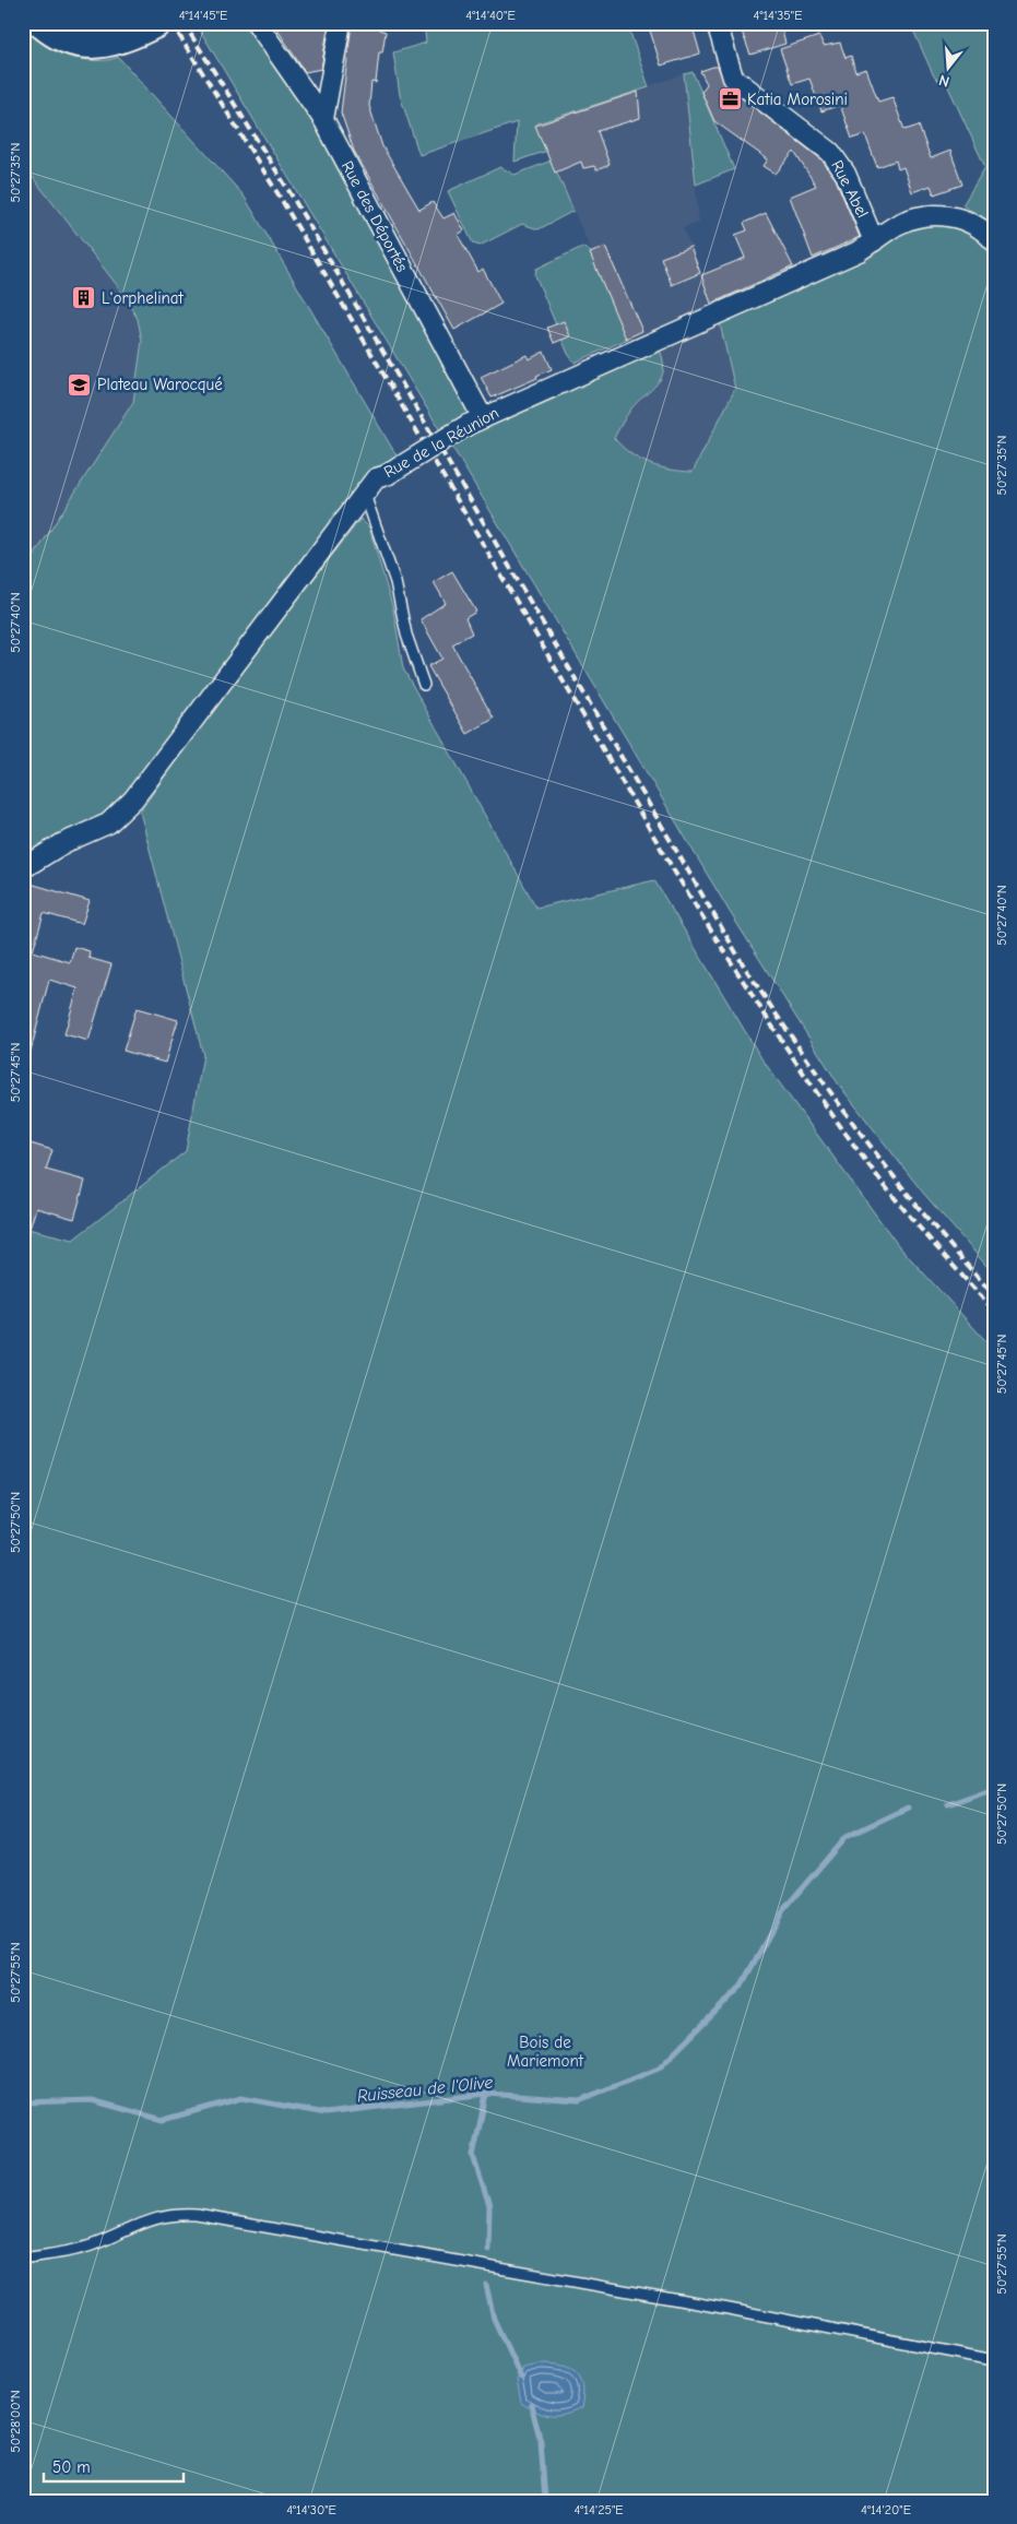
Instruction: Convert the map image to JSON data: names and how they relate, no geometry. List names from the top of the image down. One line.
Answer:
{"streets":{"street":["Rue Abel","Rue des Déportés","Rue de la Réunion"]},"crossings":[["Rue Abel","Rue de la Réunion"],["Rue des Déportés","Rue de la Réunion"]],"water":["Ruisseau de l'Olive"],"parks":["Bois de Mariemont"],"places":{"office":["Katia Morosini"],"building":["L'orphelinat"],"school or university":["Plateau Warocqué"]},"scale_bar":"50 m","north":"bottom","coordinates":["4°14'45\"E","4°14'40\"E","4°14'35\"E","50°27'35\"N","50°27'40\"N","50°27'45\"N","50°27'50\"N","50°27'55\"N","50°28'00\"N","4°14'30\"E","4°14'25\"E","4°14'20\"E"]}
